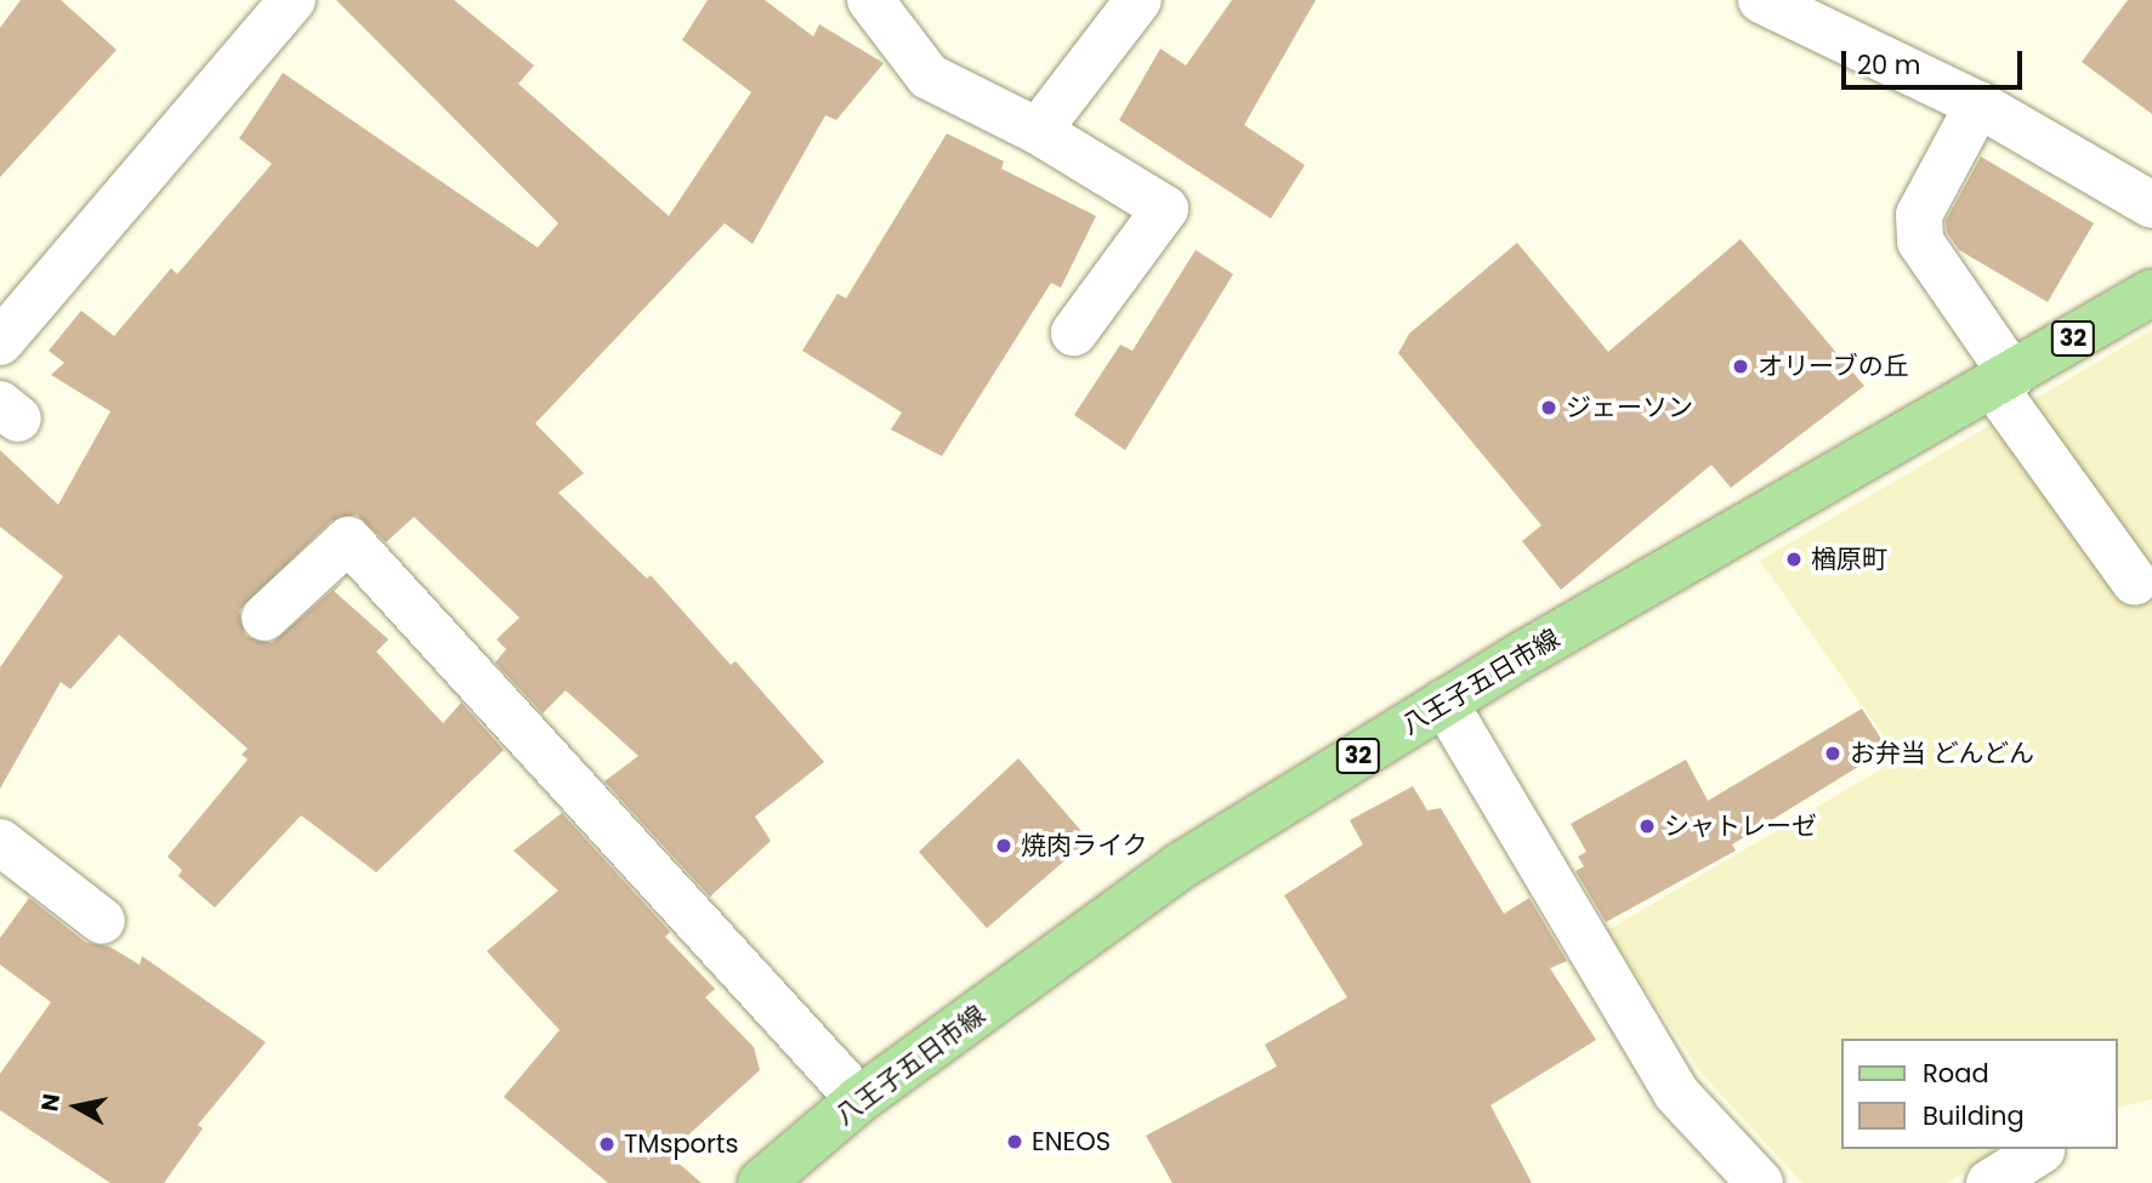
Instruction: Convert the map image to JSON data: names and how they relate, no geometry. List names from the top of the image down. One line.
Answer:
{"streets":{"main road":["32","八王子五日市線"]},"places":["オリーブの丘","ジェーソン","楢原町","お弁当 どんどん","シャトレーゼ","焼肉ライク","ENEOS","TMsports"],"legend":["Road","Building"],"scale_bar":"20 m","north":"left"}
